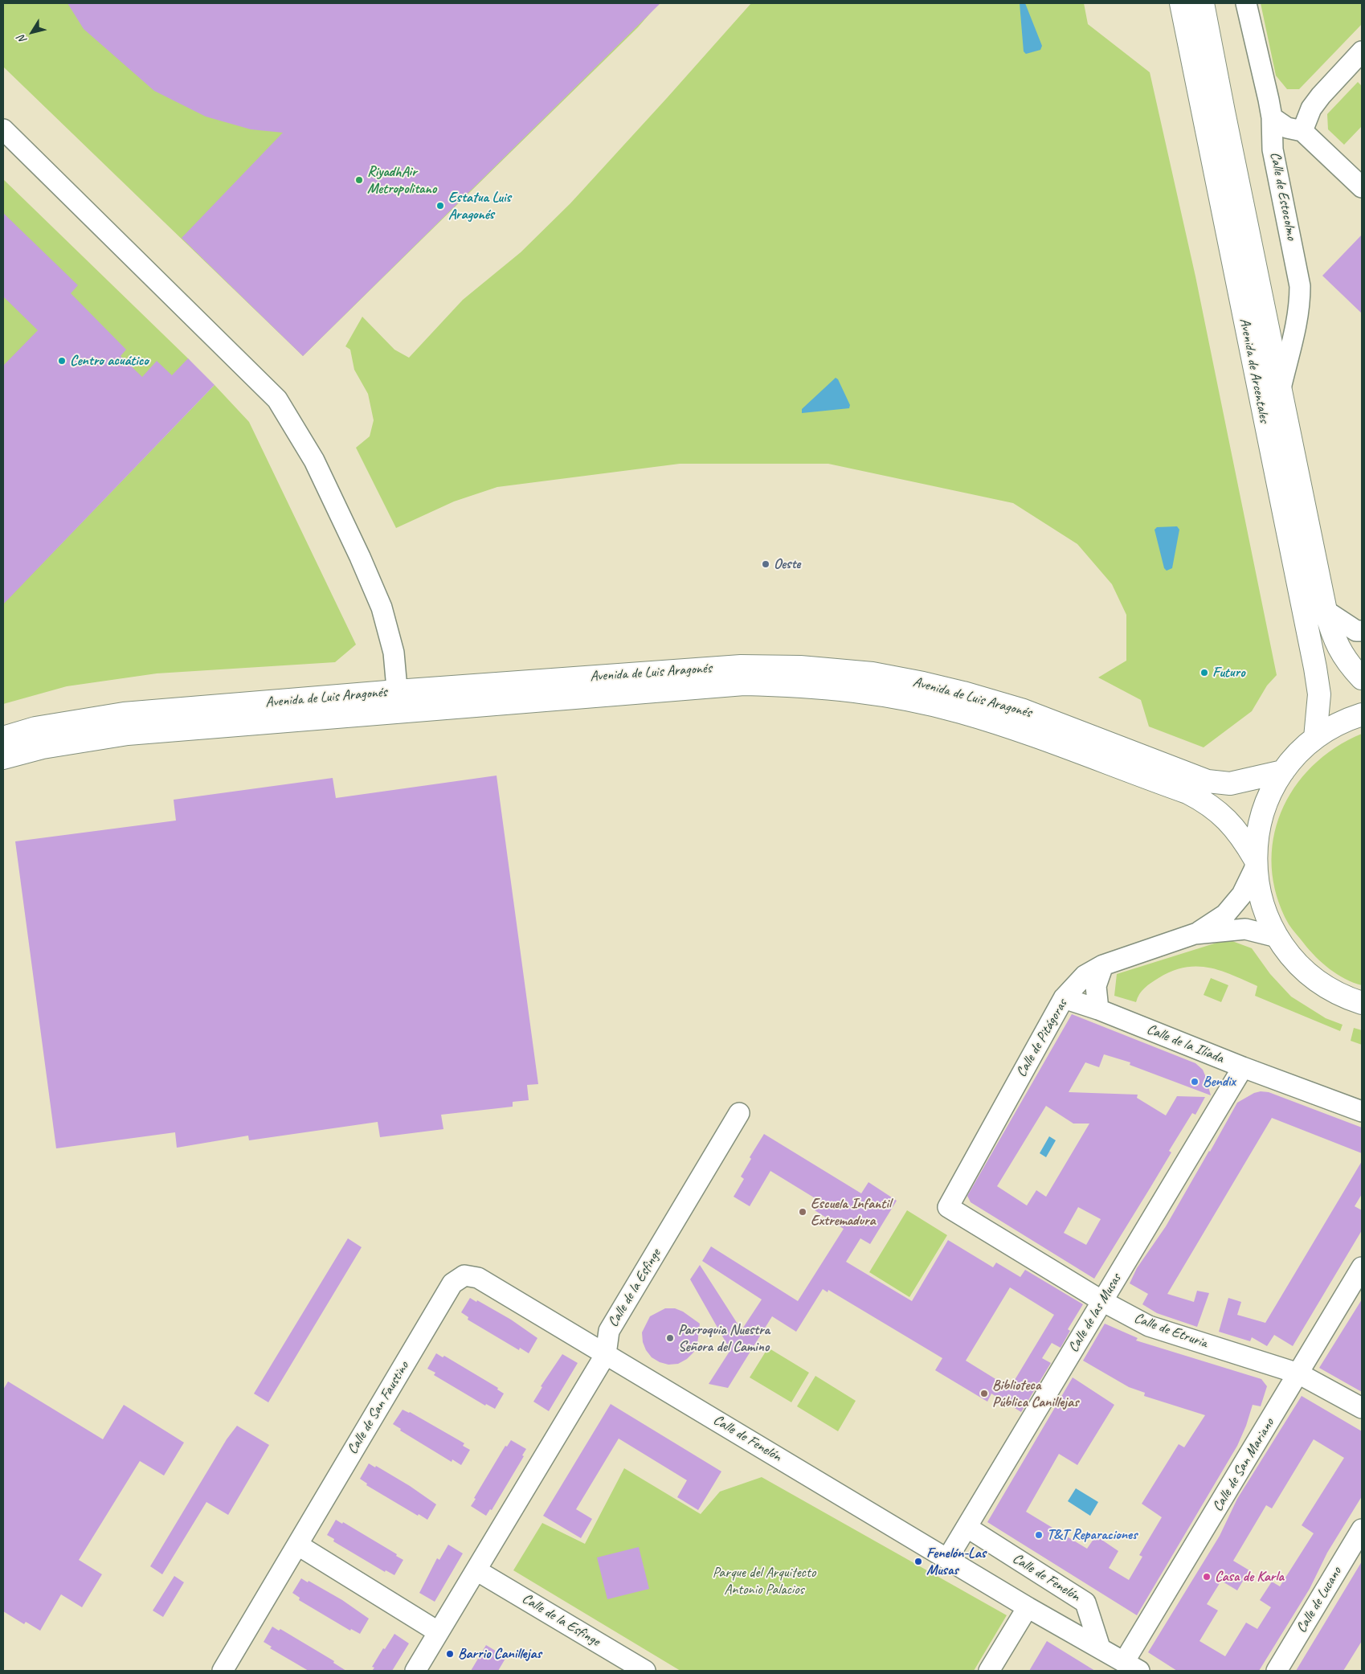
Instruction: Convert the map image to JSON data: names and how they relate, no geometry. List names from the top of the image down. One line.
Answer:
{"streets":{"main road":["Avenida de Arcentales","Avenida de Luis Aragonés"],"street":["Calle de Estocolmo","Calle de Pitágoras","Calle de la Ilíada","Calle de la Esfinge","Calle de las Musas","Calle de Etruria","Calle de San Faustino","Calle de Fenelón","Calle de San Mariano","Calle de Lucano"]},"crossings":[["Calle de Estocolmo","Avenida de Arcentales"],["Avenida de Luis Aragonés","Calle de Pitágoras"],["Calle de Pitágoras","Calle de la Ilíada"],["Calle de Pitágoras","Calle de Etruria"],["Calle de la Ilíada","Calle de las Musas"],["Calle de la Esfinge","Calle de Fenelón"],["Calle de las Musas","Calle de Etruria"],["Calle de las Musas","Calle de Fenelón"],["Calle de Etruria","Calle de San Mariano"],["Calle de San Faustino","Calle de Fenelón"],["Calle de Fenelón","Calle de San Mariano"]],"parks":["Parque del Arquitecto Antonio Palacios"],"places":["RiyadhAir Metropolitano","Estatua Luis Aragonés","Centro acuático","Oeste","Futuro","Bendix","Escuela Infantil Extremadura","Parroquia Nuestra Señora del Camino","Biblioteca Pública Canillejas","T&T Reparaciones","Fenelón-Las Musas","Casa de Karla","Barrio Canillejas"],"north":"bottom left"}
